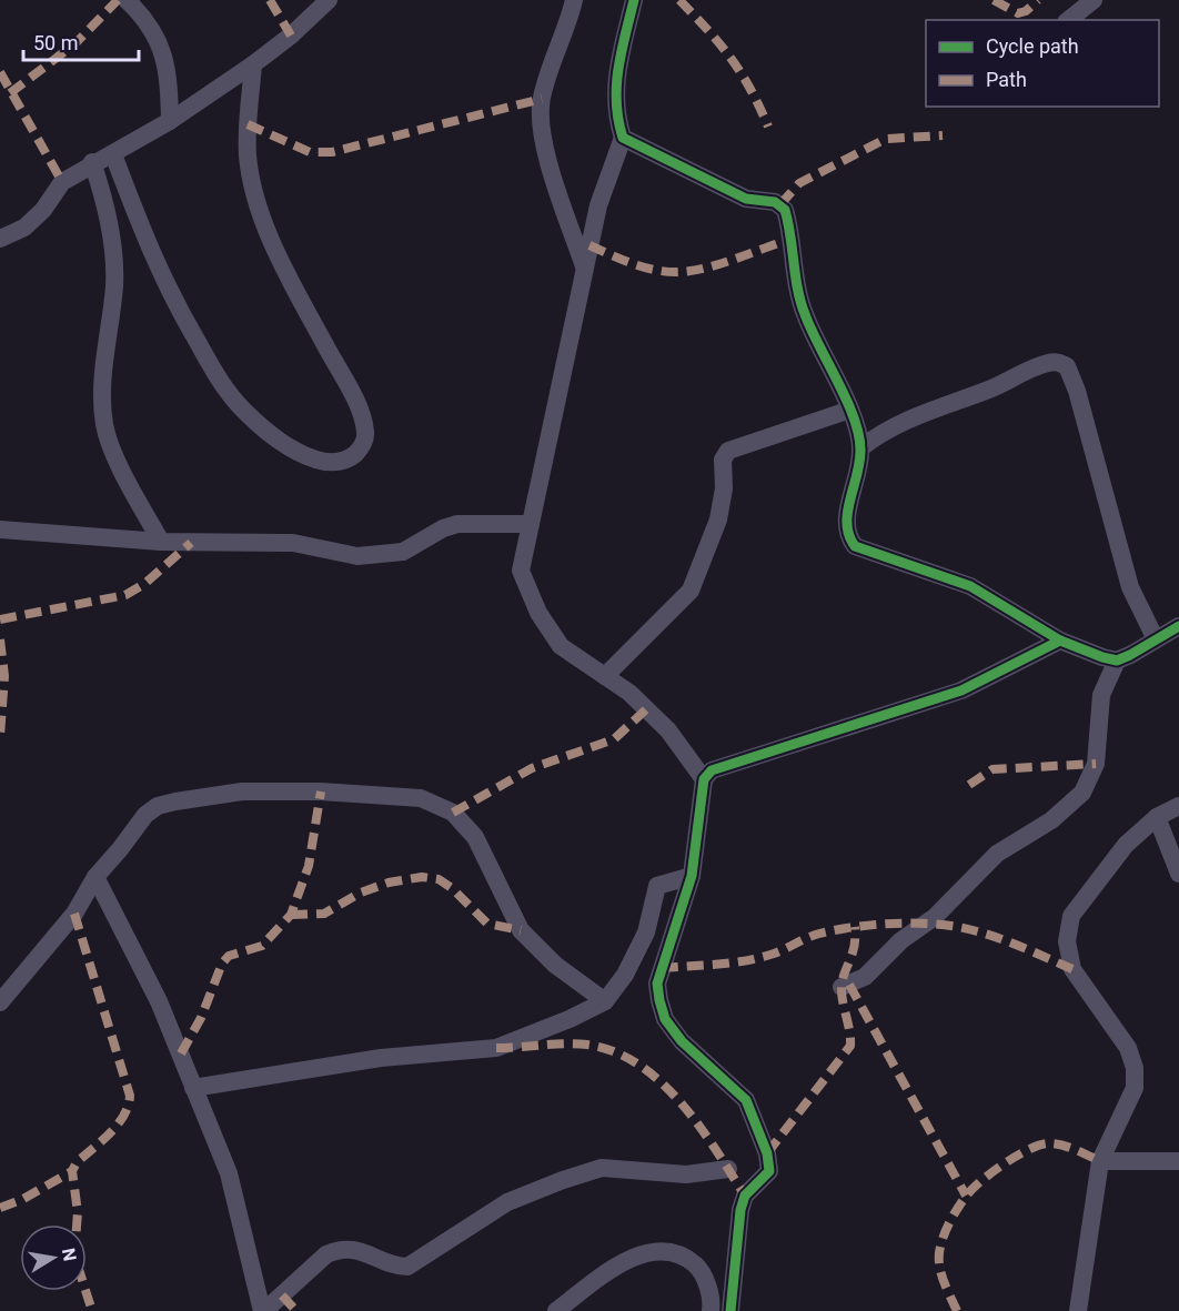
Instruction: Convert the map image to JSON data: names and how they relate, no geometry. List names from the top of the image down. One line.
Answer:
{"legend":["Cycle path","Path"],"scale_bar":"50 m","north":"right"}
